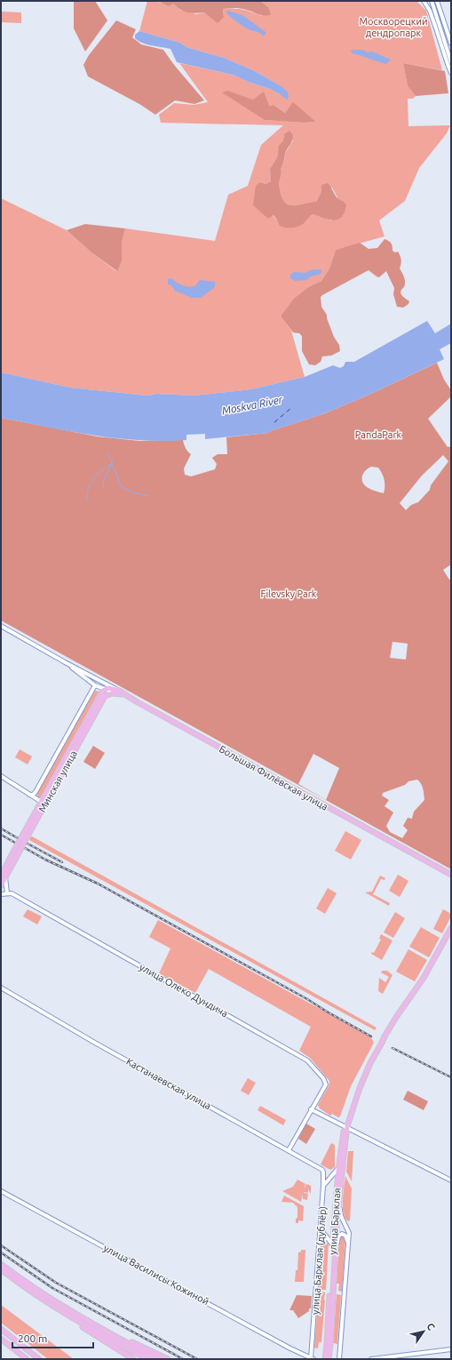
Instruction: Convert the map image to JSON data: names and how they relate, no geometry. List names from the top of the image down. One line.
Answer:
{"streets":{"main road":["Большая Филёвская улица","Минская улица","улица Барклая"],"street":["улица Олеко Дундича","Кастанаевская улица","улица Барклая (дублёр)","улица Василисы Кожиной"]},"crossings":[["Большая Филёвская улица","Минская улица"],["улица Олеко Дундича","Кастанаевская улица"],["Кастанаевская улица","улица Барклая (дублёр)"],["улица Барклая","улица Барклая (дублёр)"],["улица Барклая (дублёр)","улица Василисы Кожиной"]],"water":["Moskva River"],"parks":["Москворецкий дендропарк","PandaPark","Filevsky Park"],"scale_bar":"200 m","north":"top right"}
